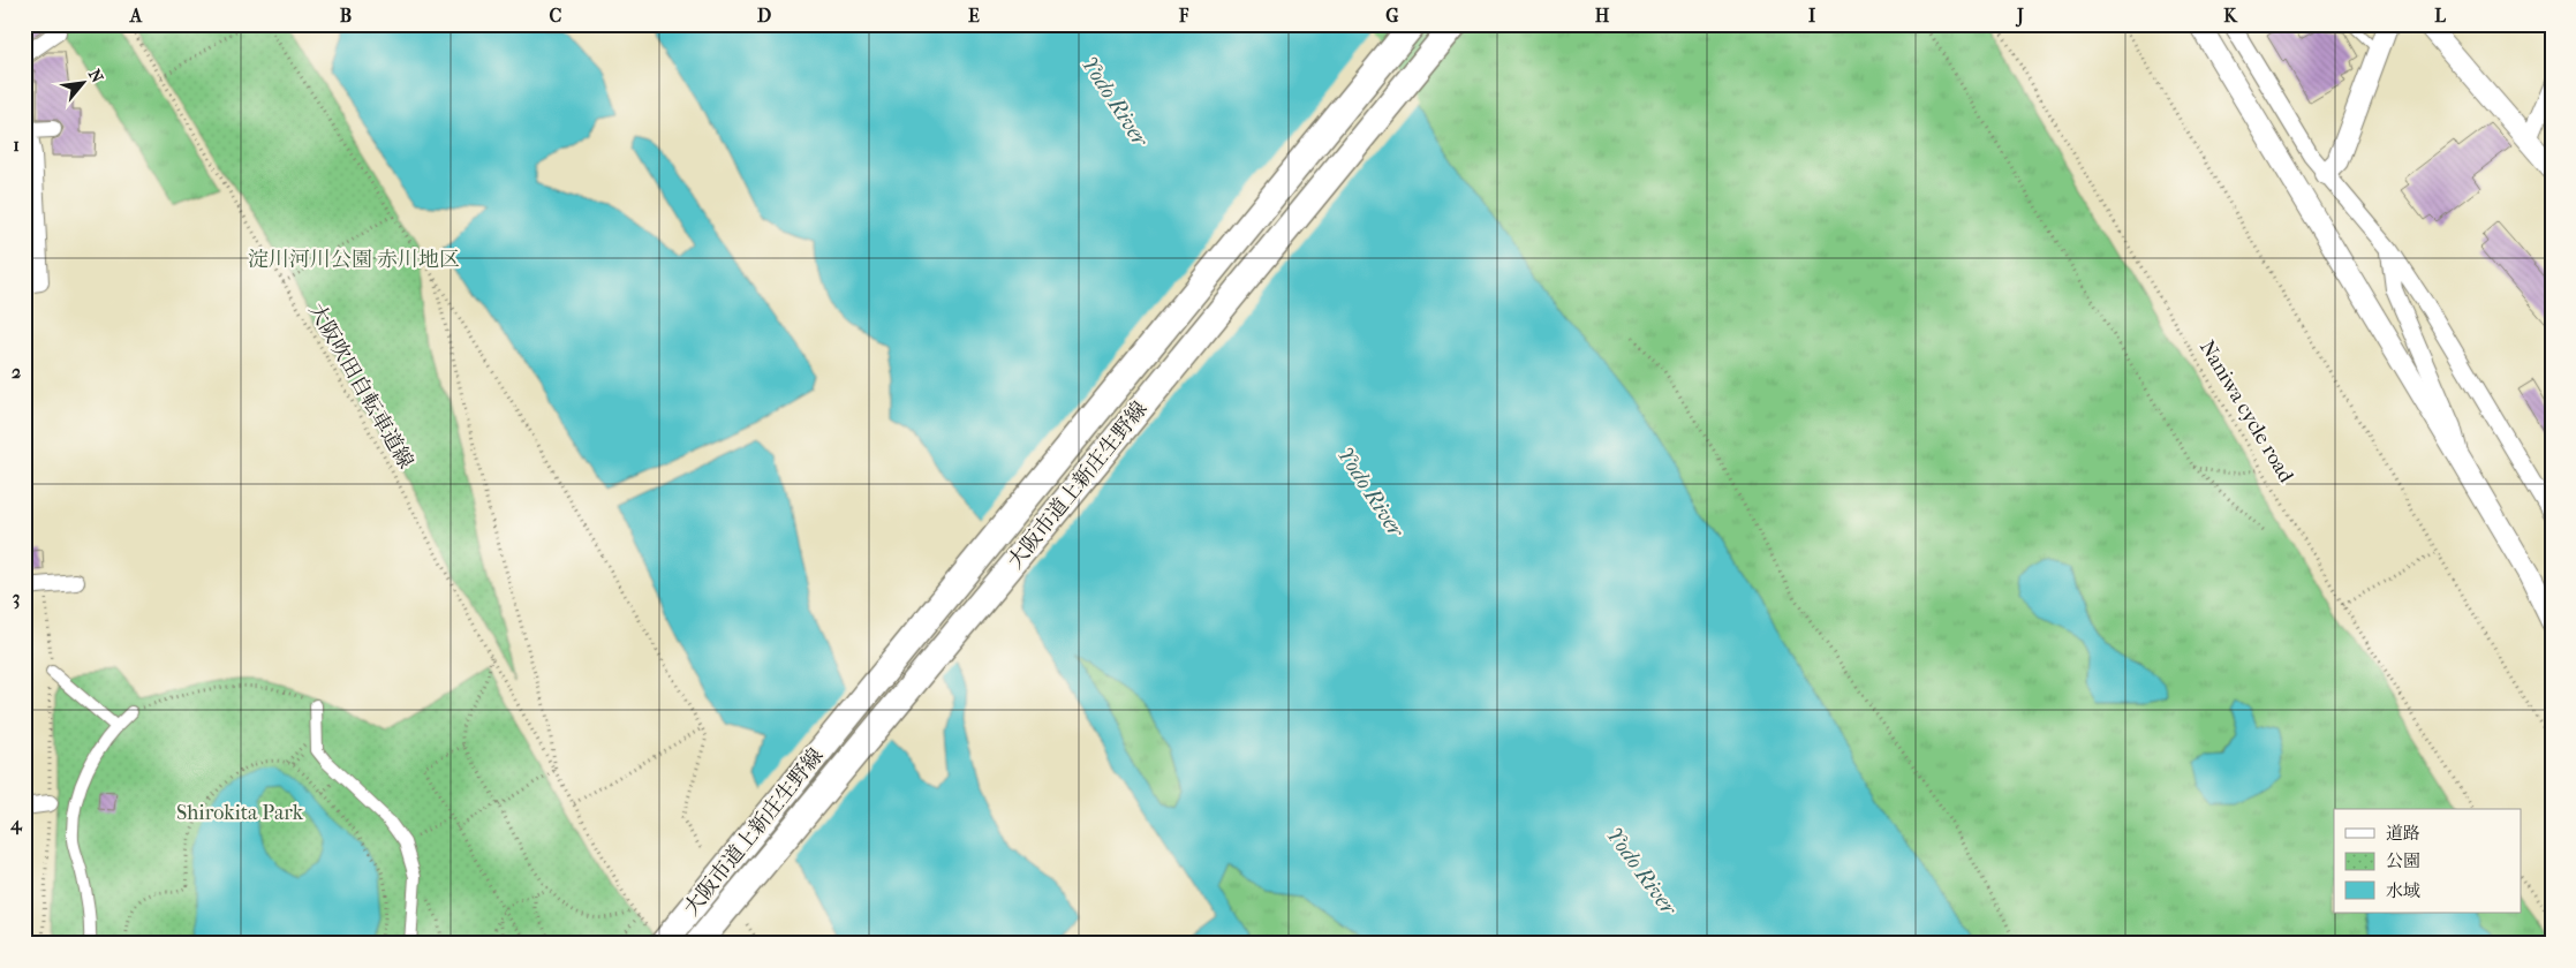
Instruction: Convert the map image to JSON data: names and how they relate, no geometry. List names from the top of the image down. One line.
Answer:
{"streets":{"main road":["大阪市道上新庄生野線"],"path":["大阪吹田自転車道線","Naniwa cycle road"]},"crossings":[["大阪吹田自転車道線","大阪市道上新庄生野線"]],"water":["Yodo River"],"parks":["淀川河川公園 赤川地区","Shirokita Park"],"legend":["道路","公園","水域"],"north":"top right","grid":{"columns":["A","B","C","D","E","F","G","H","I","J","K","L"],"rows":["1","2","3","4"]}}
